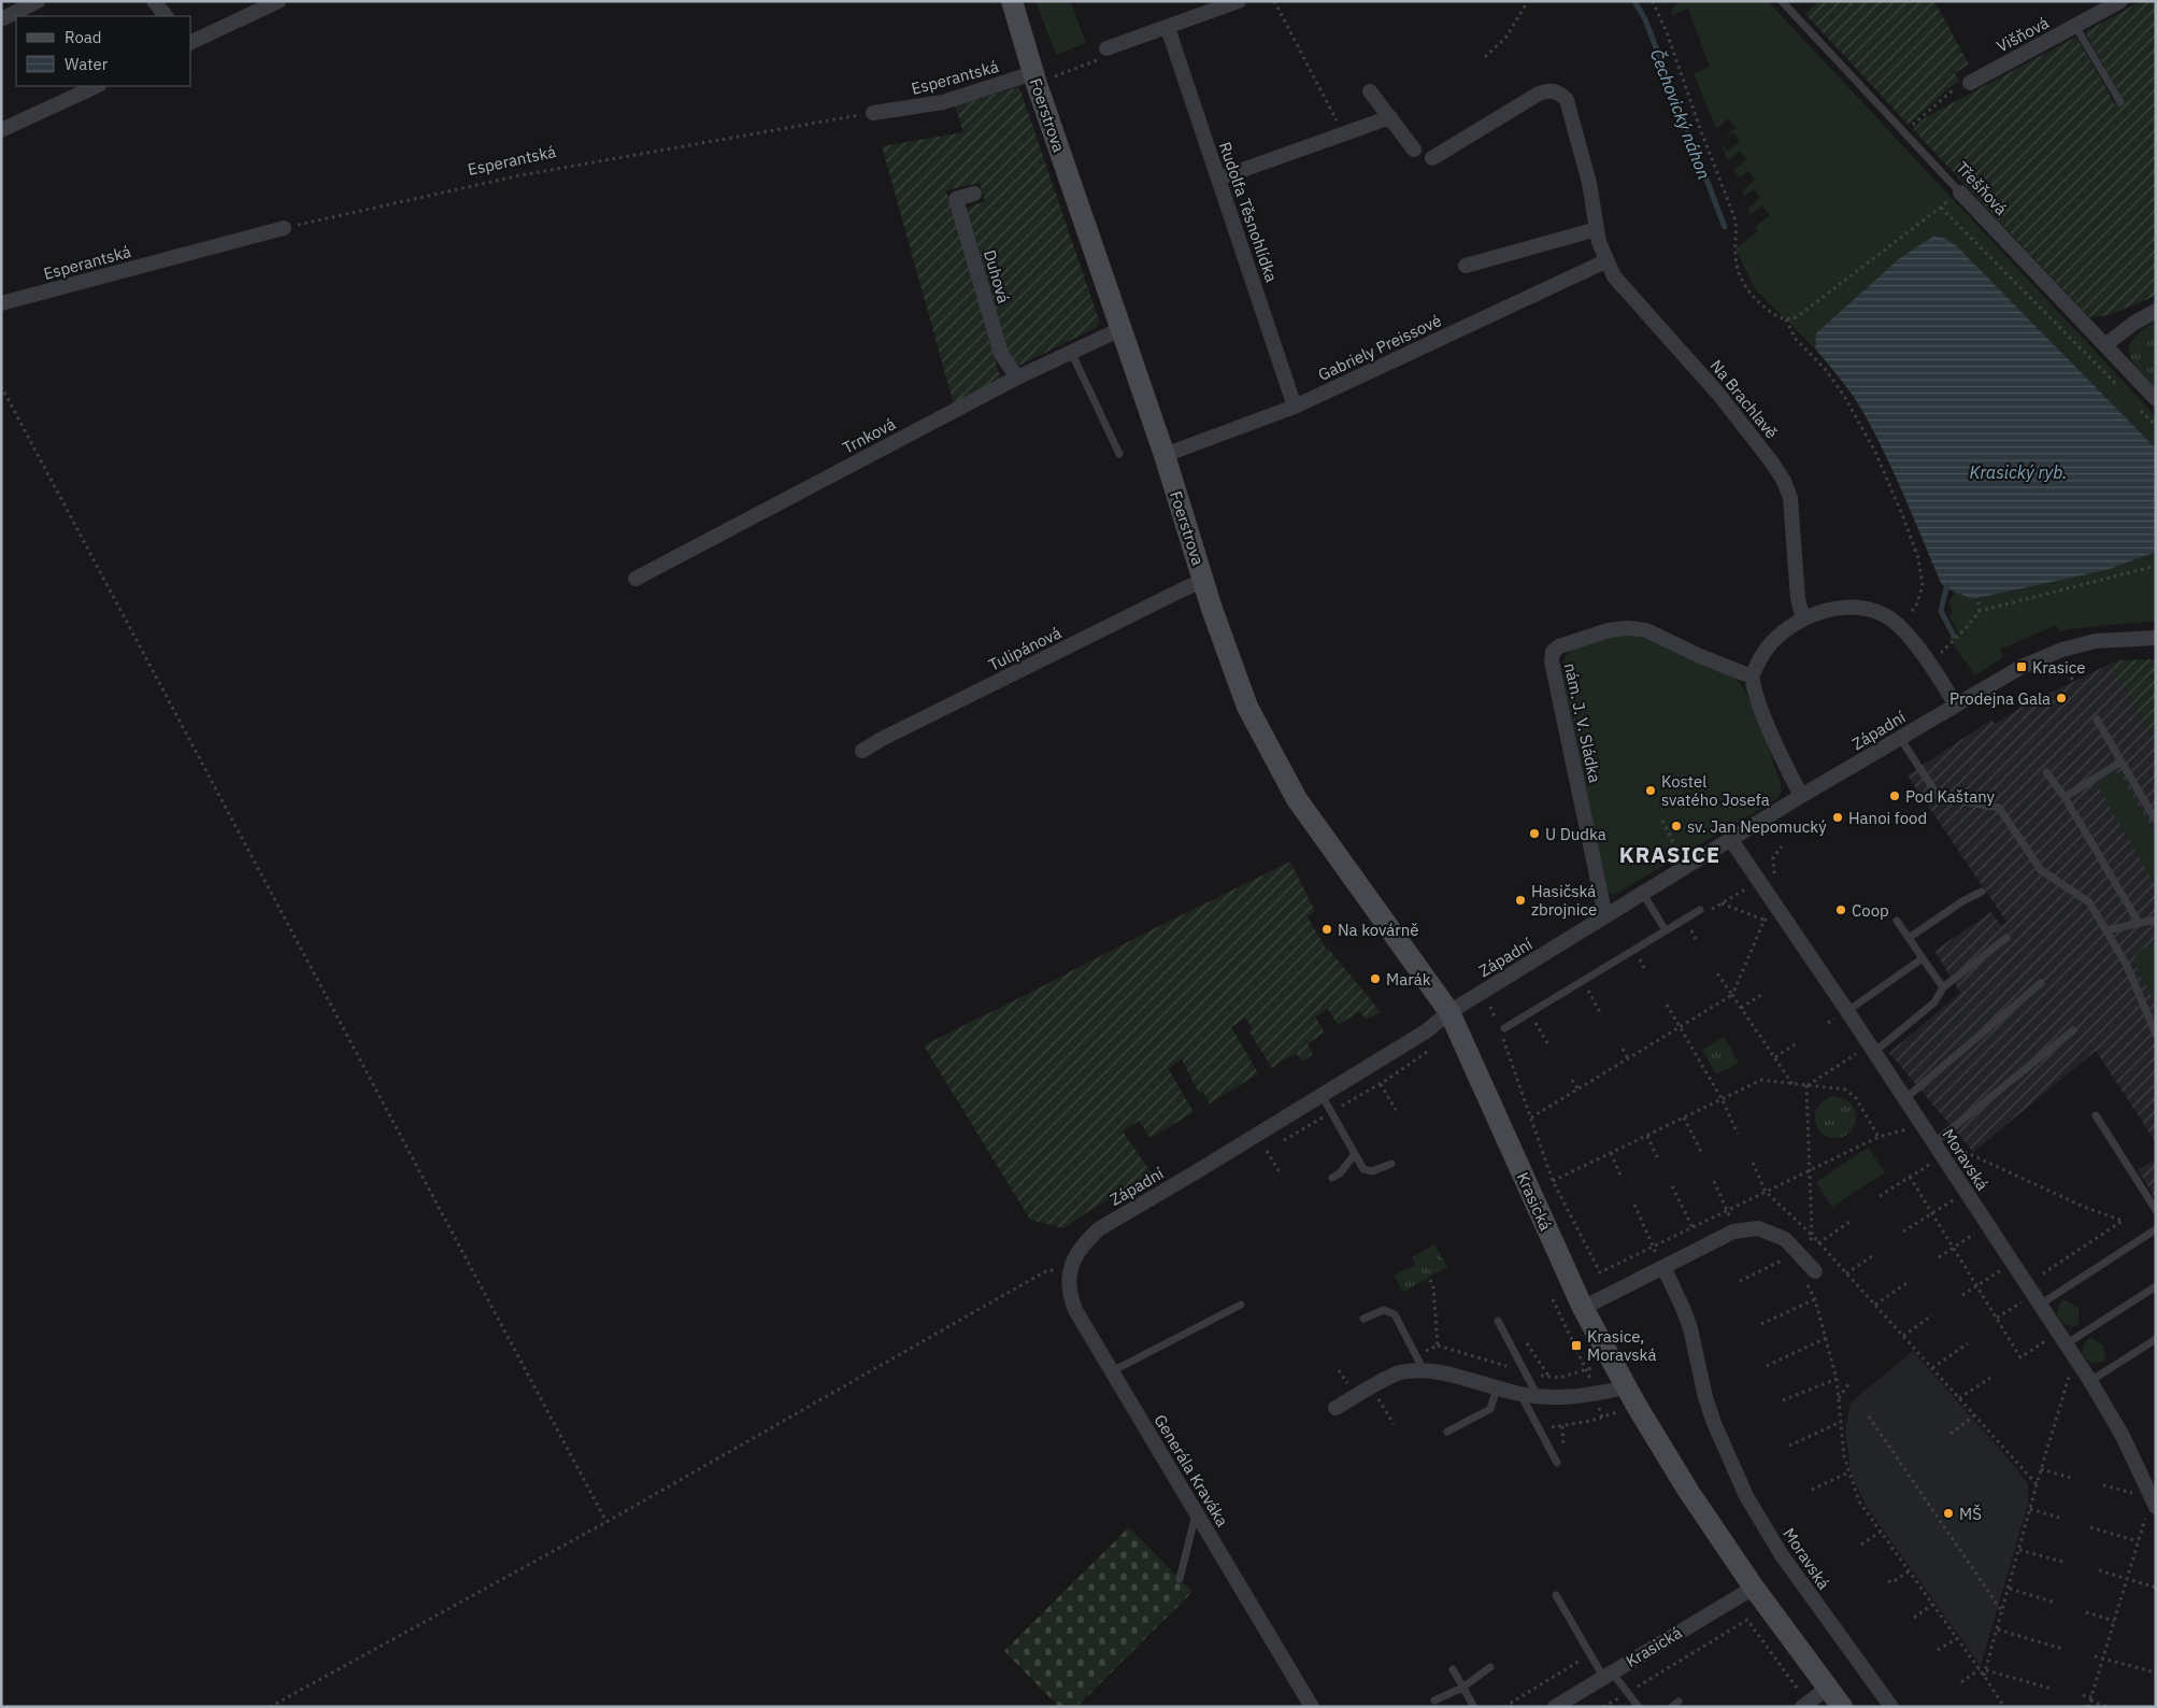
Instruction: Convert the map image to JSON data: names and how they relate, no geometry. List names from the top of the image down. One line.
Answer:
{"streets":{"street":["Višňová","Esperantská","Foerstrova","Třešňová","Rudolfa Těsnohlídka","Duhová","Gabriely Preissové","Na Brachlavě","Trnková","Tulipánová","nám. J. V. Sládka","Západní","Moravská","Krasická","Generála Kraváka"]},"crossings":[["Esperantská","Foerstrova"],["Foerstrova","Gabriely Preissové"],["Foerstrova","Trnková"],["Foerstrova","Tulipánová"],["Foerstrova","Západní"],["Foerstrova","Krasická"],["Rudolfa Těsnohlídka","Gabriely Preissové"],["Duhová","Trnková"],["Gabriely Preissové","Na Brachlavě"],["nám. J. V. Sládka","Západní"],["Západní","Moravská"],["Západní","Krasická"],["Západní","Generála Kraváka"]],"districts":["KRASICE"],"water":["Čechovický náhon","Krasický ryb."],"places":{"transit":["Krasice","Krasice, Moravská"],"other":["Prodejna Gala","Kostel svatého Josefa","Pod Kaštany","Hanoi food","sv. Jan Nepomucký","U Dudka","Hasičská zbrojnice","Coop","Na kovárně","Marák","MŠ"]},"legend":["Road","Water"]}
